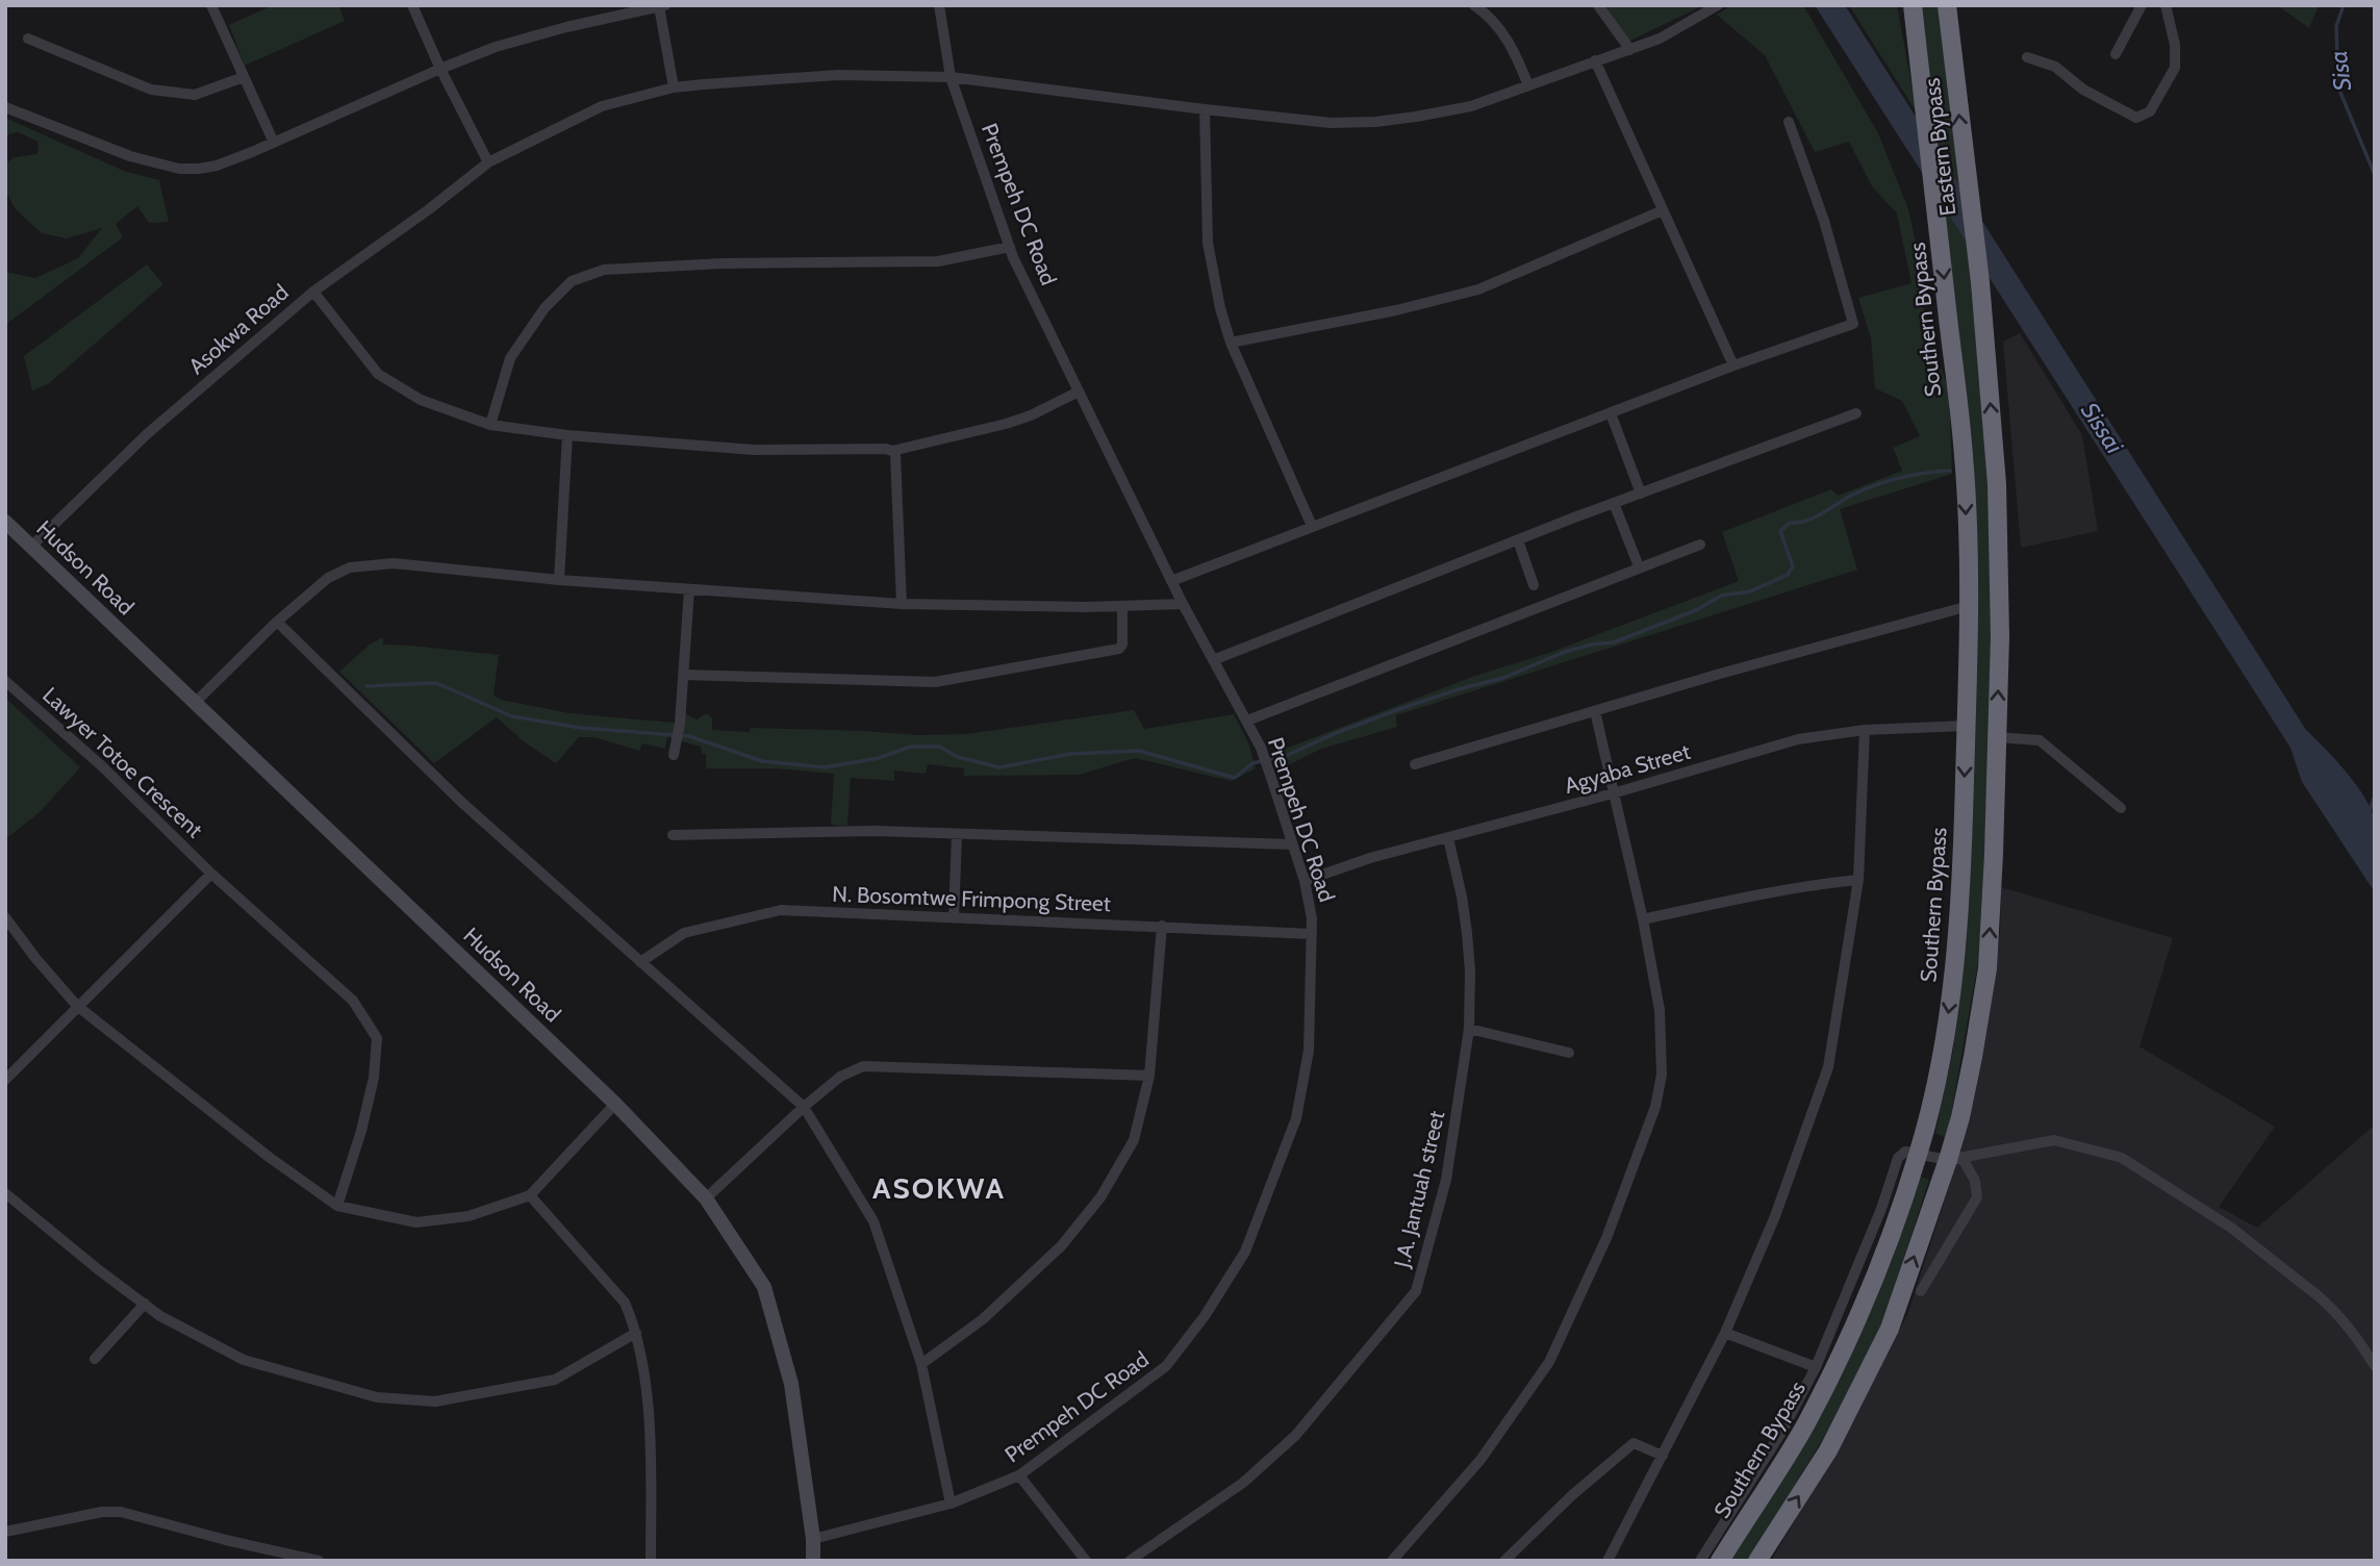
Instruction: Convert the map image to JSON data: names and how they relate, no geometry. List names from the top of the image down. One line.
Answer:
{"streets":{"highway":["Eastern Bypass","Southern Bypass"],"street":["Prempeh DC Road","Asokwa Road","Hudson Road","Lawyer Totoe Crescent","Agyaba Street","N. Bosomtwe Frimpong Street","J.A. Jantuah street"]},"crossings":[["Eastern Bypass","Southern Bypass"],["Prempeh DC Road","Asokwa Road"],["Prempeh DC Road","Hudson Road"],["Prempeh DC Road","Agyaba Street"],["Prempeh DC Road","N. Bosomtwe Frimpong Street"],["Southern Bypass","Agyaba Street"],["Asokwa Road","Hudson Road"],["Agyaba Street","J.A. Jantuah street"]],"one_way":["Eastern Bypass"],"districts":["ASOKWA"],"water":["Sisa","Sissai"]}
